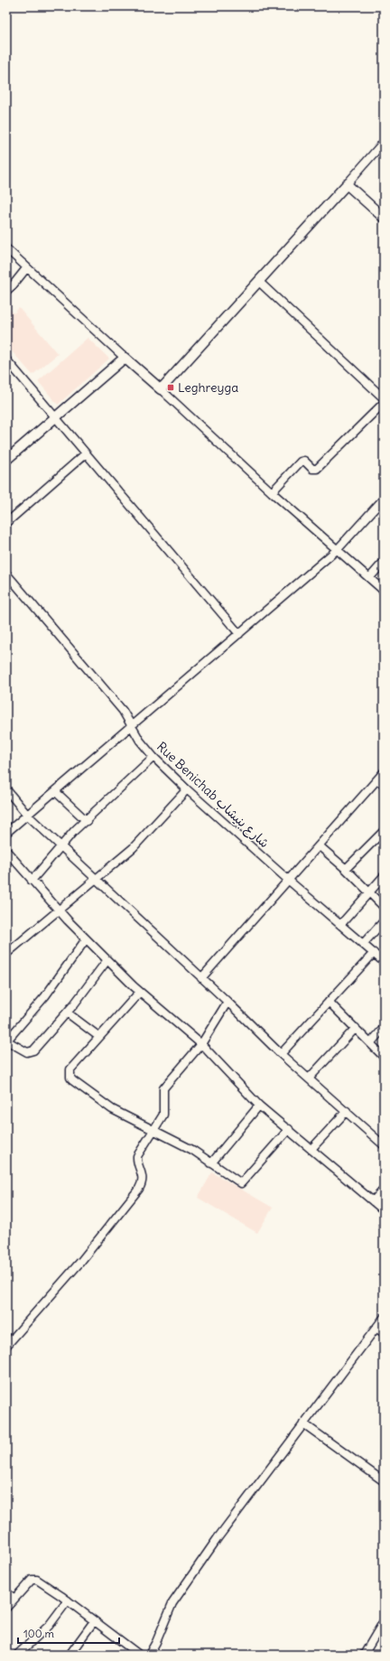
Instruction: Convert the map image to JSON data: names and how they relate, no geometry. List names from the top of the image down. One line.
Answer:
{"streets":{"street":["Rue Benichab شارع بنيشاب"]},"places":{"transit":["Leghreyga"]},"scale_bar":"100 m"}
